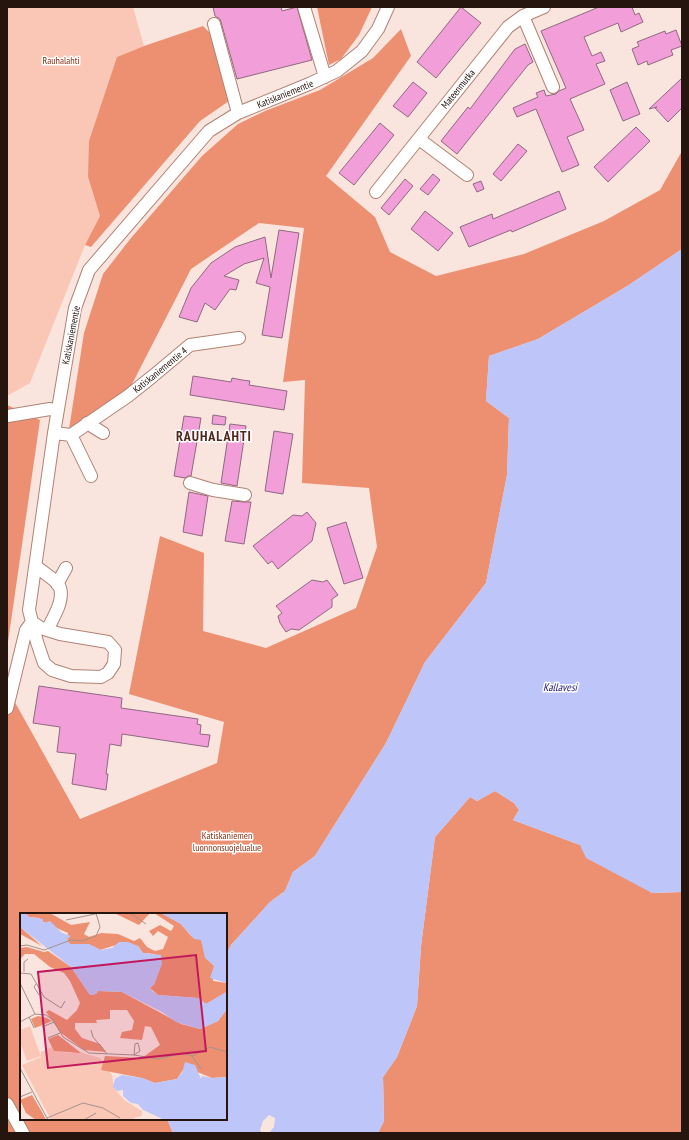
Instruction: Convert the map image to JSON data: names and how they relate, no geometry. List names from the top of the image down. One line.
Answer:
{"streets":{"street":["Mateenmutka","Katiskaniementie","Katiskaniementie 4"]},"districts":["RAUHALAHTI"],"water":["Kallavesi"],"parks":["Rauhalahti","Katiskaniemen luonnonsuojelualue"]}
